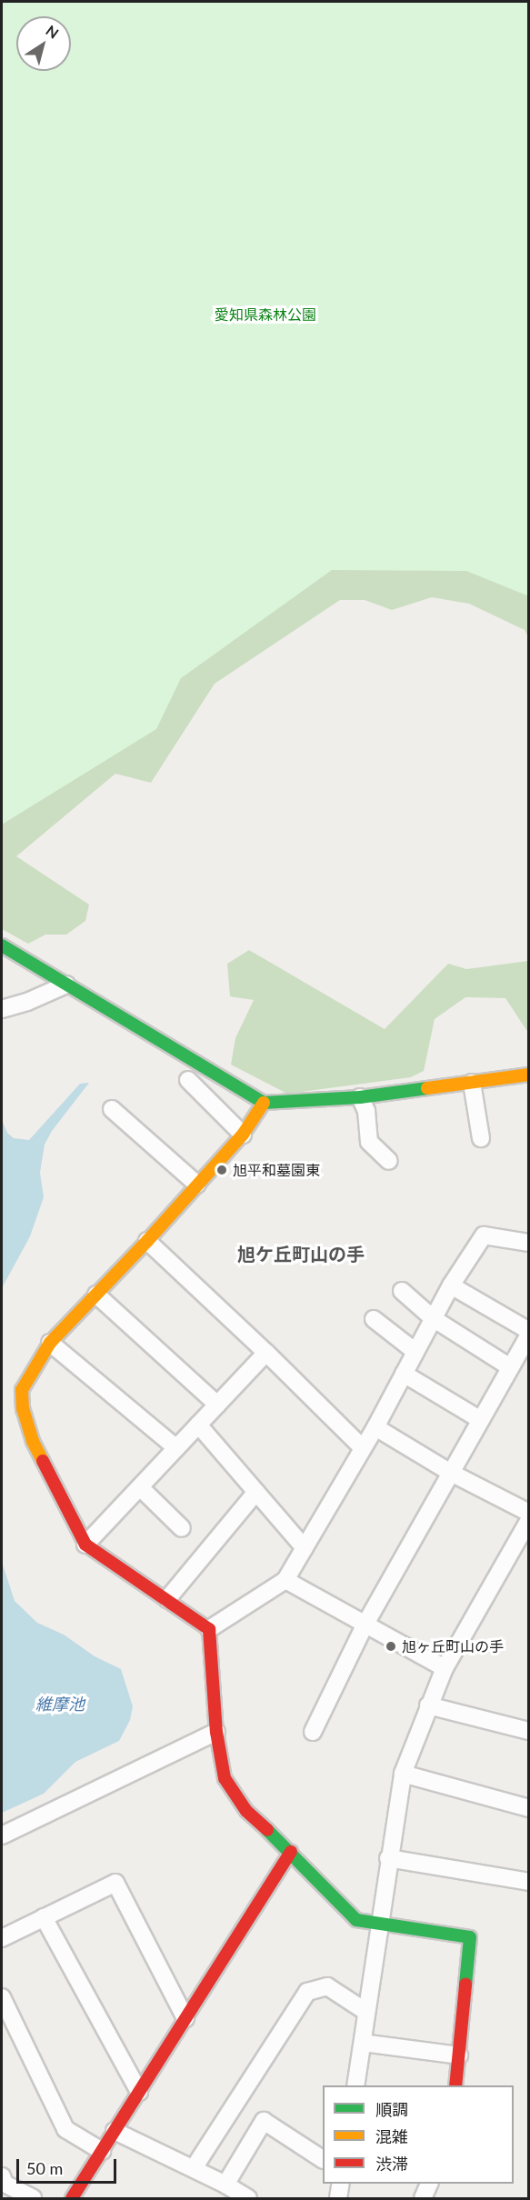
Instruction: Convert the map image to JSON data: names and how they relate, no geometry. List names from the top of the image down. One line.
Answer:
{"districts":["旭ケ丘町山の手"],"water":["維摩池"],"parks":["愛知県森林公園"],"places":["旭平和墓園東","旭ヶ丘町山の手"],"legend":["順調","混雑","渋滞"],"scale_bar":"50 m","north":"top right"}
